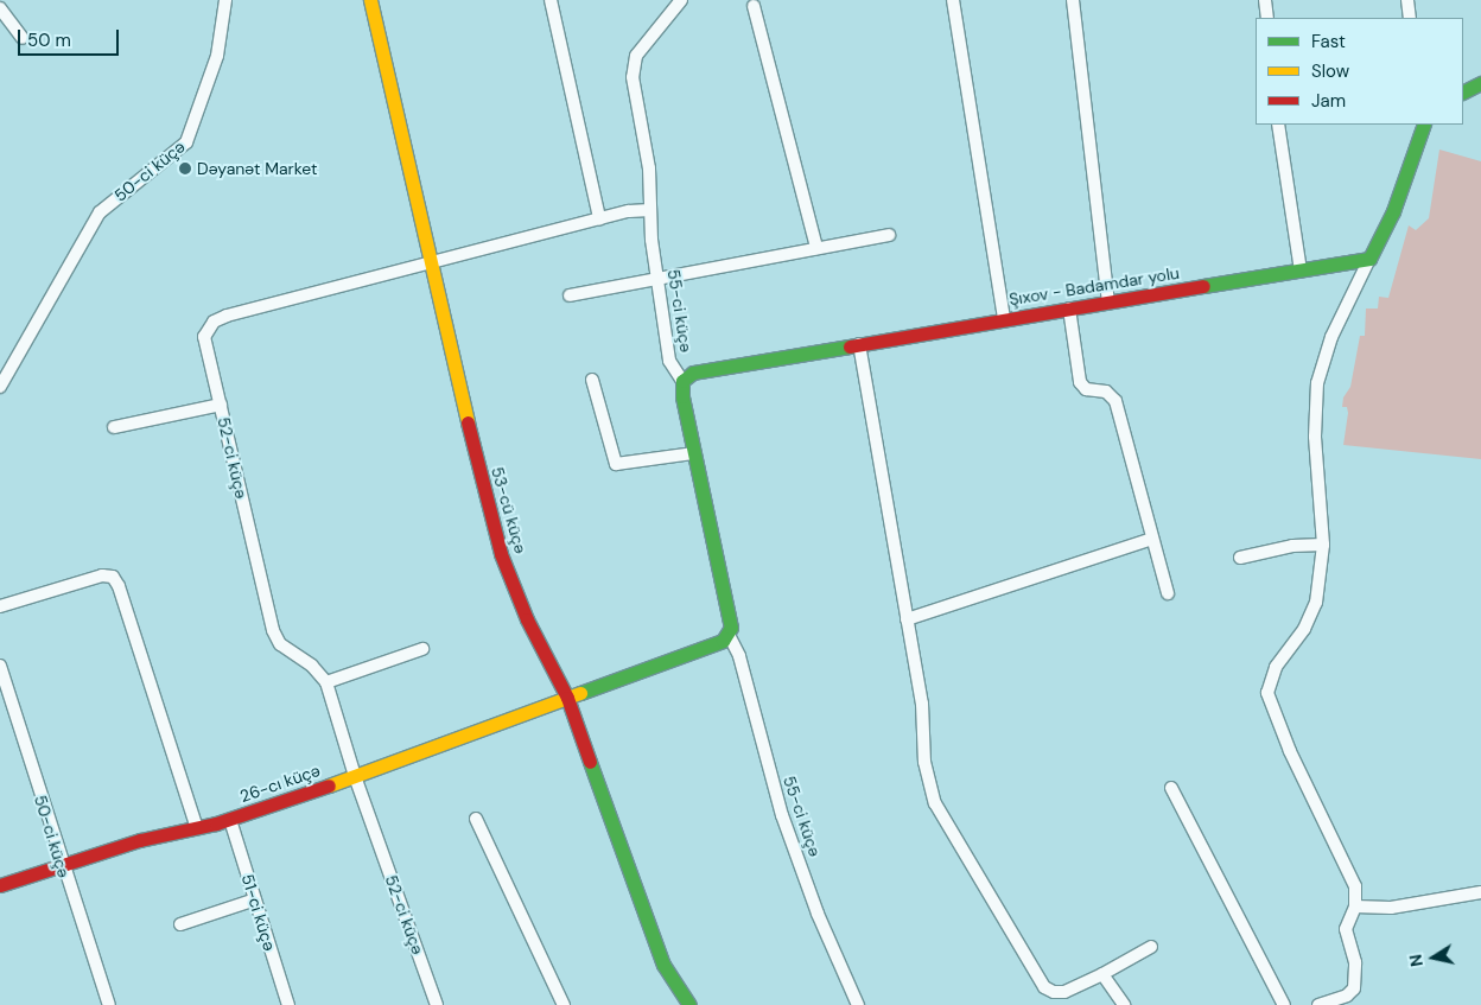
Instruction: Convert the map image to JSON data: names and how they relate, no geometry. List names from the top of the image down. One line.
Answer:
{"streets":{"street":["50-ci küçə","Şıxov - Badamdar yolu","55-ci küçə","52-ci küçə","53-cü küçə","26-cı küçə","51-ci küçə"]},"crossings":[["50-ci küçə","26-cı küçə"],["Şıxov - Badamdar yolu","55-ci küçə"],["55-ci küçə","52-ci küçə"],["52-ci küçə","53-cü küçə"],["52-ci küçə","26-cı küçə"],["53-cü küçə","26-cı küçə"],["26-cı küçə","51-ci küçə"]],"places":["Dəyanət Market"],"legend":["Fast","Slow","Jam"],"scale_bar":"50 m","north":"left"}
